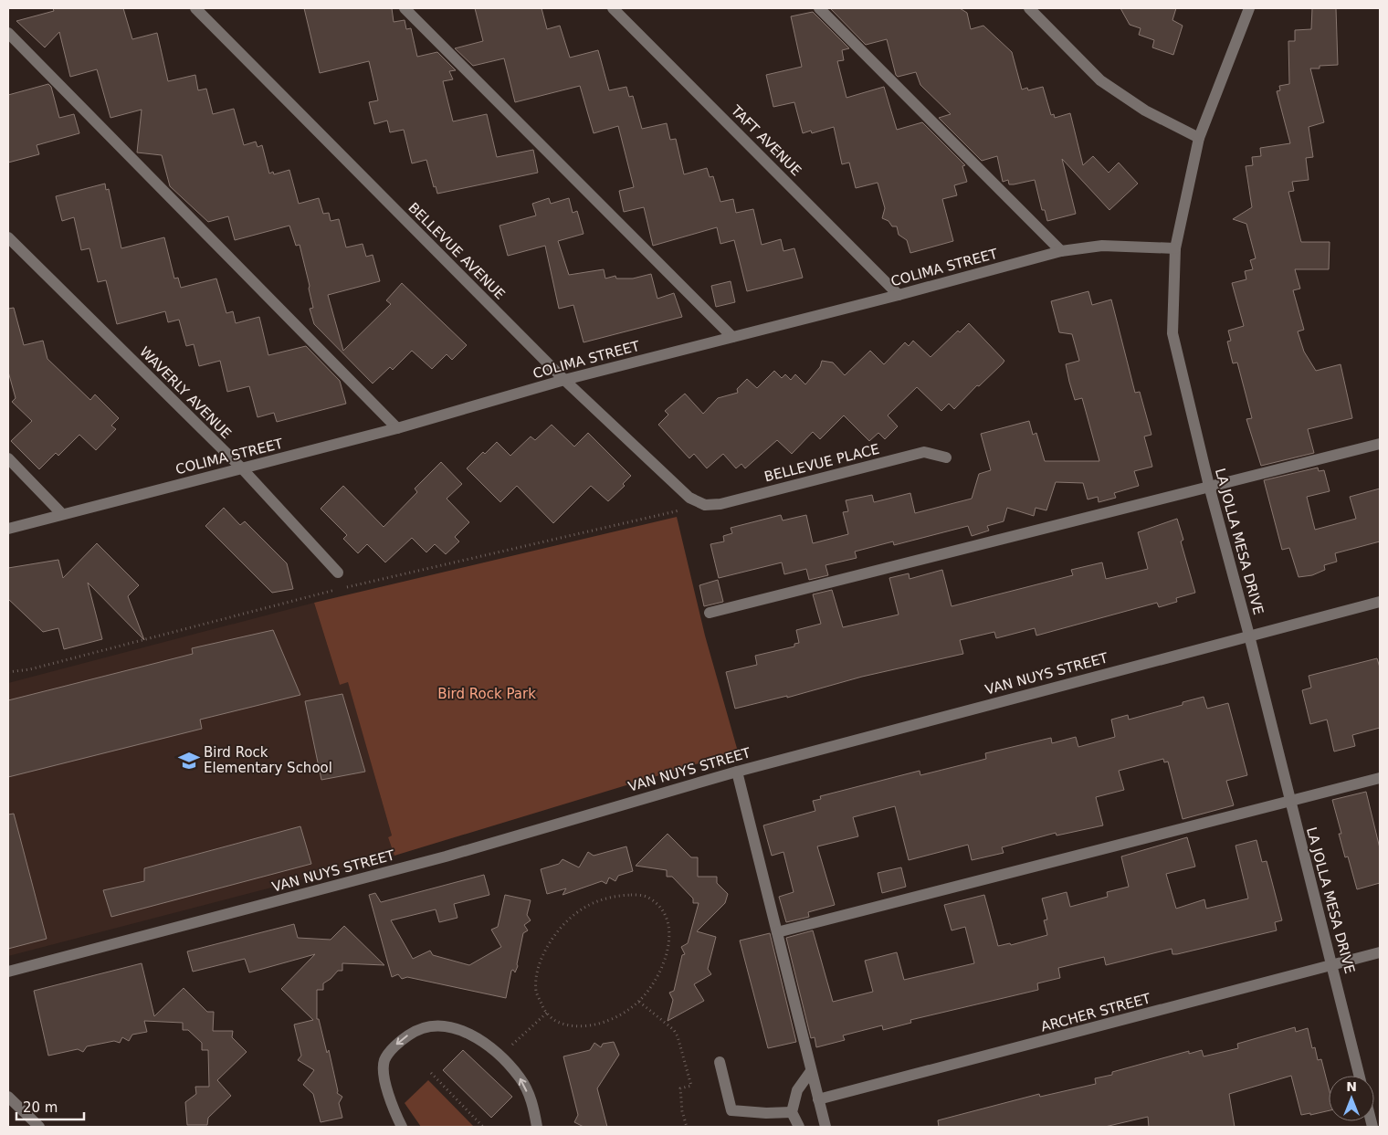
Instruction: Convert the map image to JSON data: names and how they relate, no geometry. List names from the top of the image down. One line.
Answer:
{"streets":{"street":["TAFT AVENUE","BELLEVUE AVENUE","COLIMA STREET","WAVERLY AVENUE","BELLEVUE PLACE","LA JOLLA MESA DRIVE","VAN NUYS STREET","ARCHER STREET"]},"crossings":[["TAFT AVENUE","COLIMA STREET"],["BELLEVUE AVENUE","COLIMA STREET"],["BELLEVUE AVENUE","BELLEVUE PLACE"],["COLIMA STREET","WAVERLY AVENUE"],["COLIMA STREET","LA JOLLA MESA DRIVE"],["LA JOLLA MESA DRIVE","VAN NUYS STREET"],["LA JOLLA MESA DRIVE","ARCHER STREET"]],"parks":["Bird Rock Park"],"places":{"school or university":["Bird Rock Elementary School"]},"scale_bar":"20 m","north":"top"}
